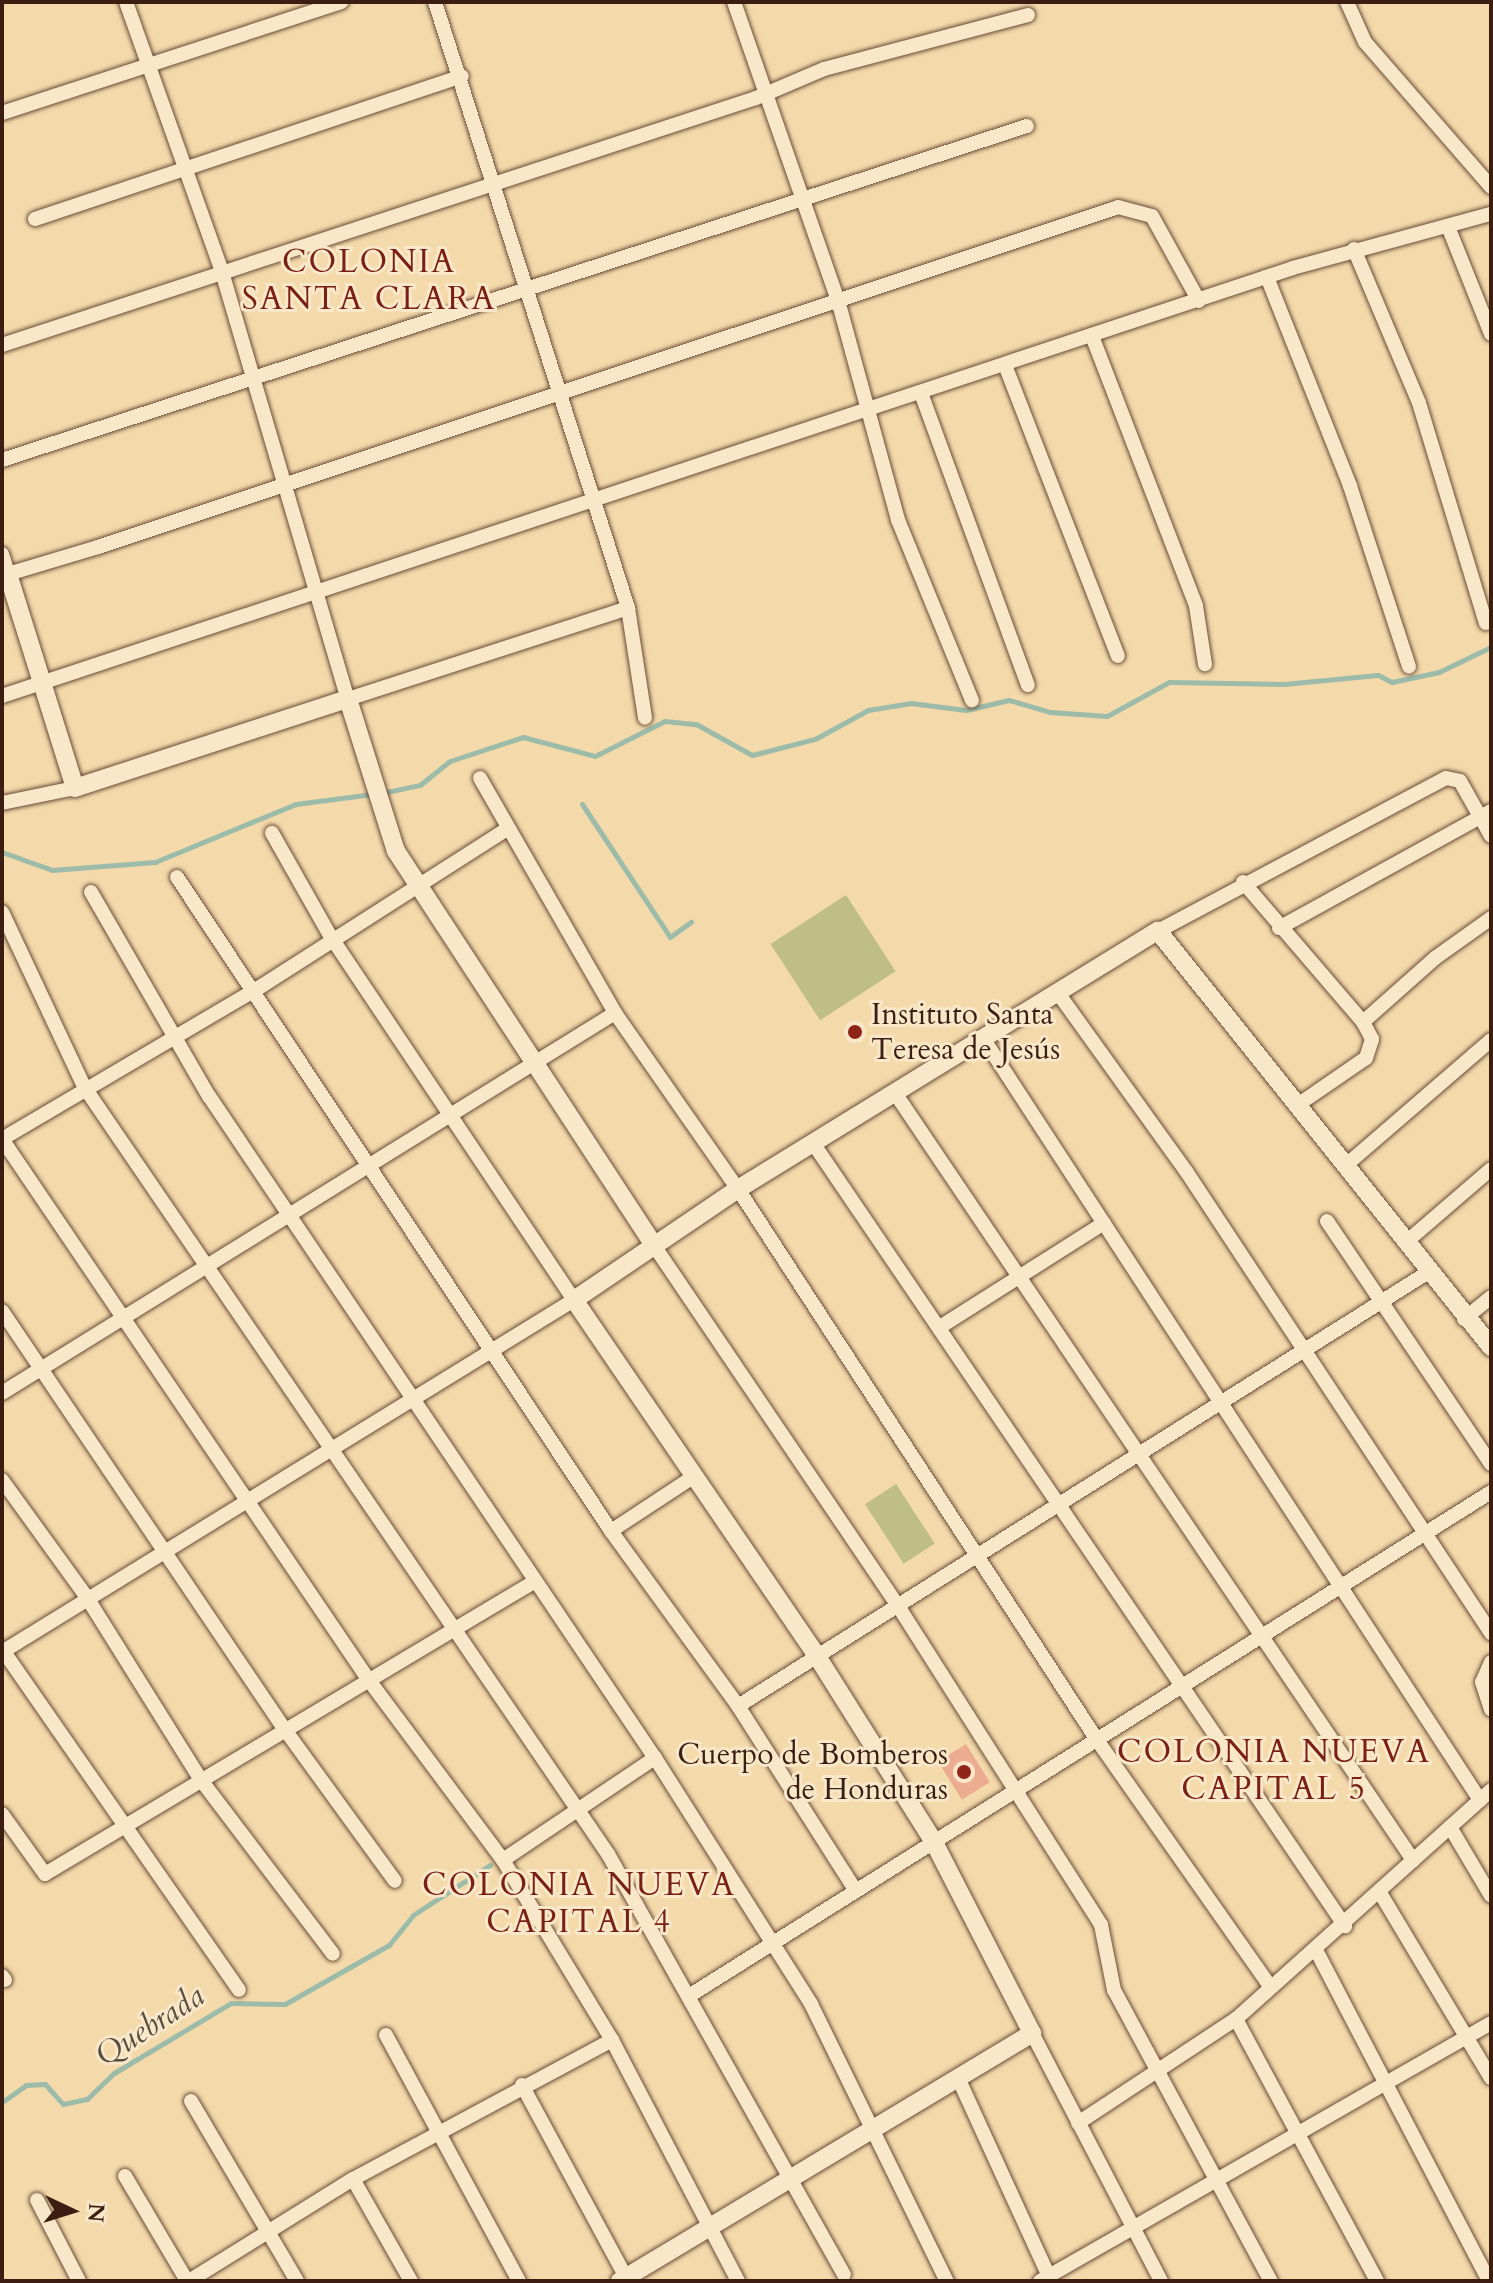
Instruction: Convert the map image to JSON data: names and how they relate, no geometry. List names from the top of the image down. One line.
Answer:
{"districts":["COLONIA SANTA CLARA","COLONIA NUEVA CAPITAL 5","COLONIA NUEVA CAPITAL 4"],"water":["Quebrada"],"places":["Instituto Santa Teresa de Jesús","Cuerpo de Bomberos de Honduras"],"north":"right"}
